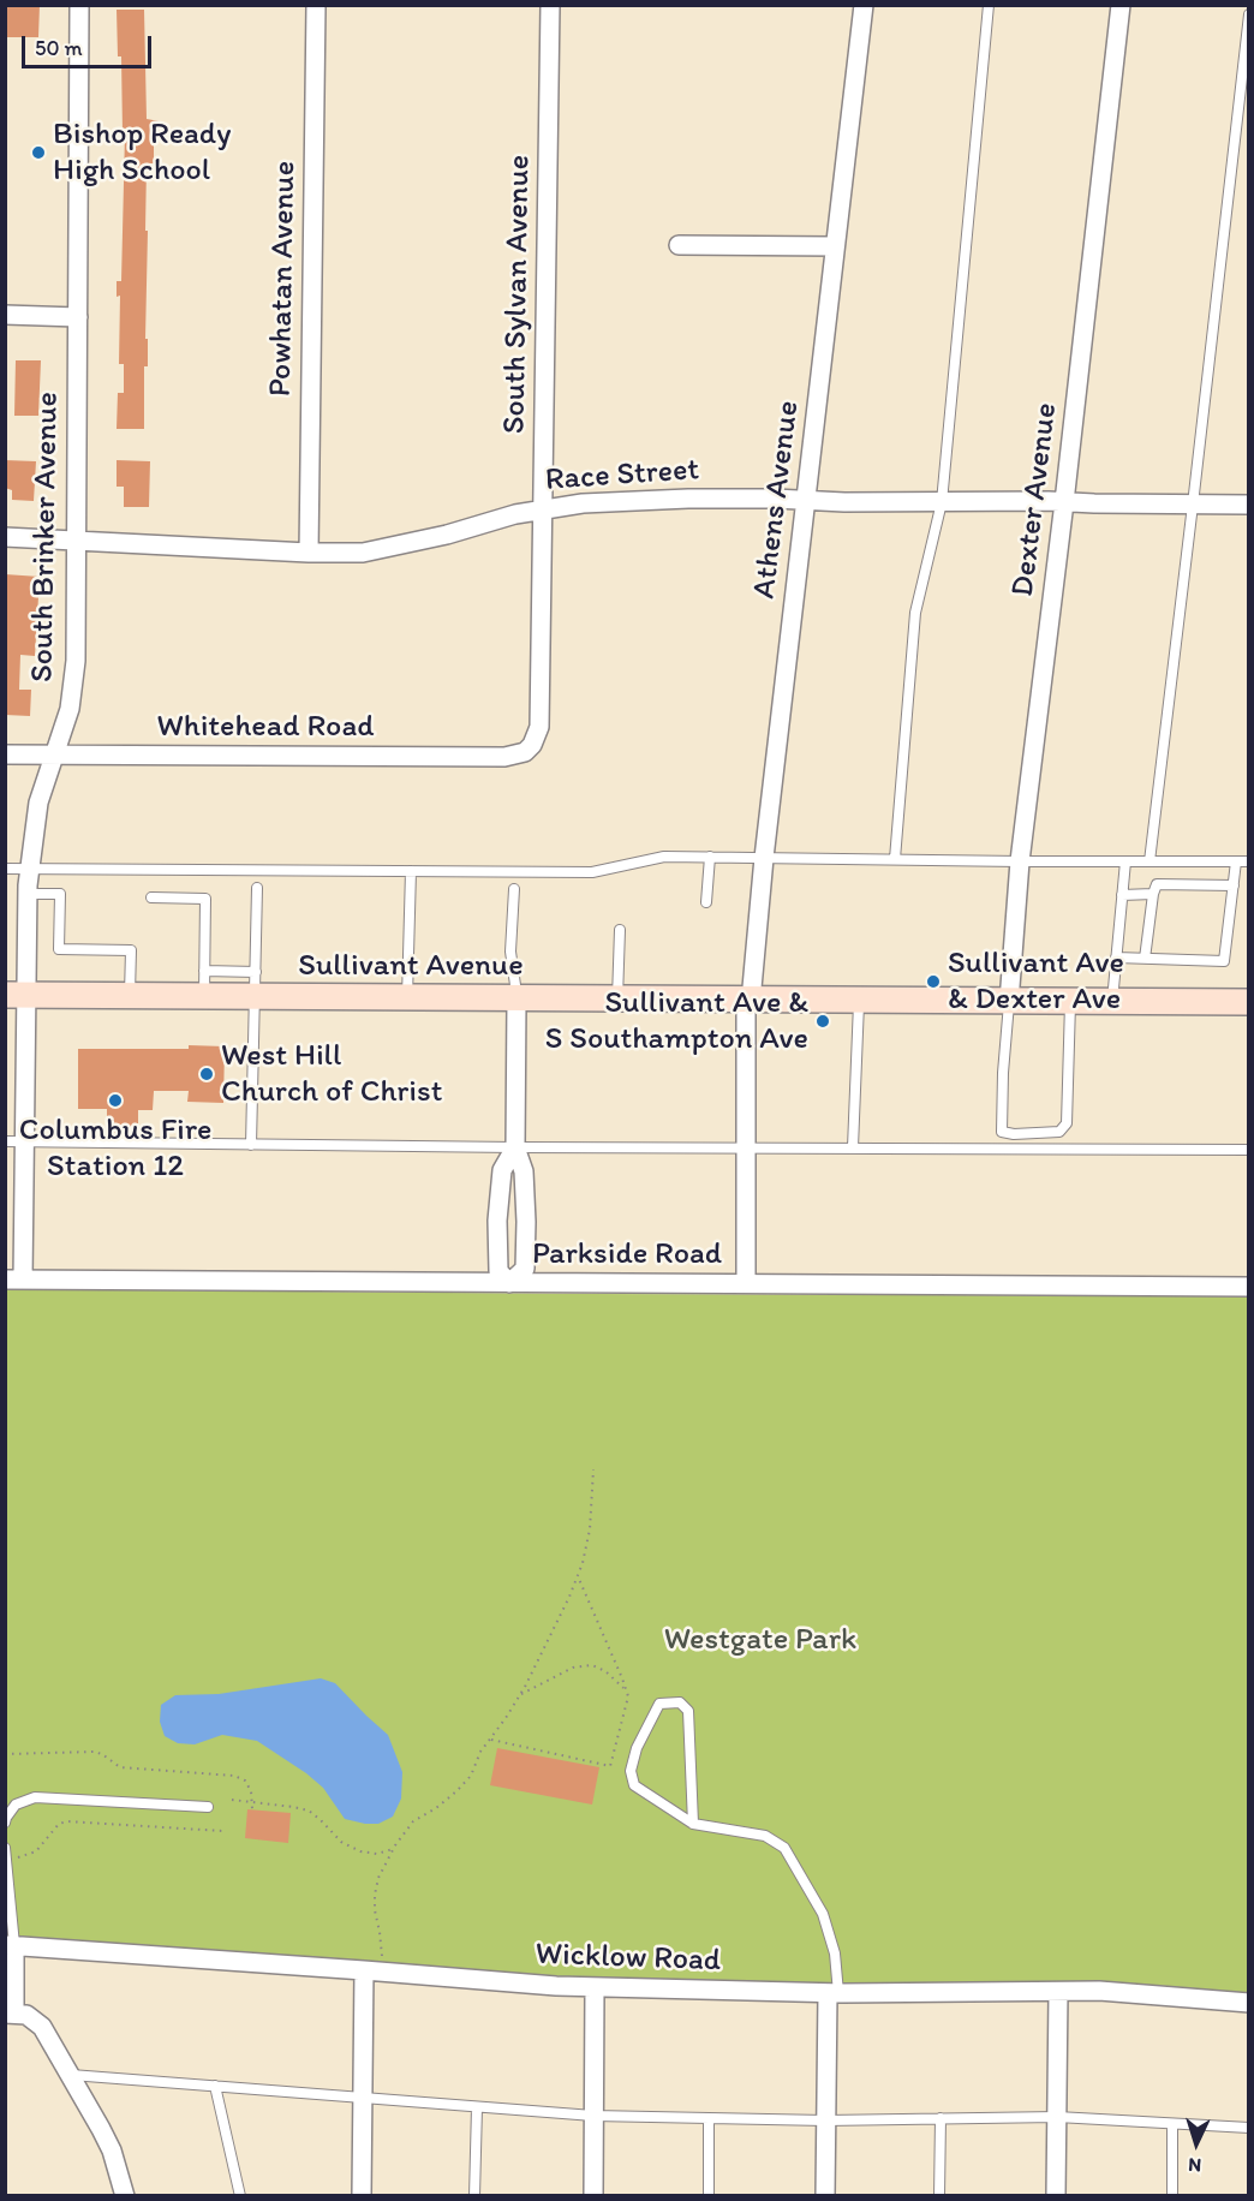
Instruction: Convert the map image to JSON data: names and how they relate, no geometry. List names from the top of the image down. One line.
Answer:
{"streets":{"main road":["Sullivant Avenue"],"street":["Powhatan Avenue","South Sylvan Avenue","Race Street","Athens Avenue","Dexter Avenue","South Brinker Avenue","Whitehead Road","Parkside Road","Wicklow Road"]},"crossings":[["Powhatan Avenue","Race Street"],["South Sylvan Avenue","Race Street"],["South Sylvan Avenue","Whitehead Road"],["Race Street","Athens Avenue"],["Race Street","Dexter Avenue"],["Race Street","South Brinker Avenue"],["Athens Avenue","Sullivant Avenue"],["Athens Avenue","Parkside Road"],["Dexter Avenue","Sullivant Avenue"],["South Brinker Avenue","Whitehead Road"],["South Brinker Avenue","Sullivant Avenue"],["South Brinker Avenue","Parkside Road"]],"parks":["Westgate Park"],"places":["Bishop Ready High School","Sullivant Ave & Dexter Ave","Sullivant Ave & S Southampton Ave","West Hill Church of Christ","Columbus Fire Station 12"],"scale_bar":"50 m","north":"bottom"}
